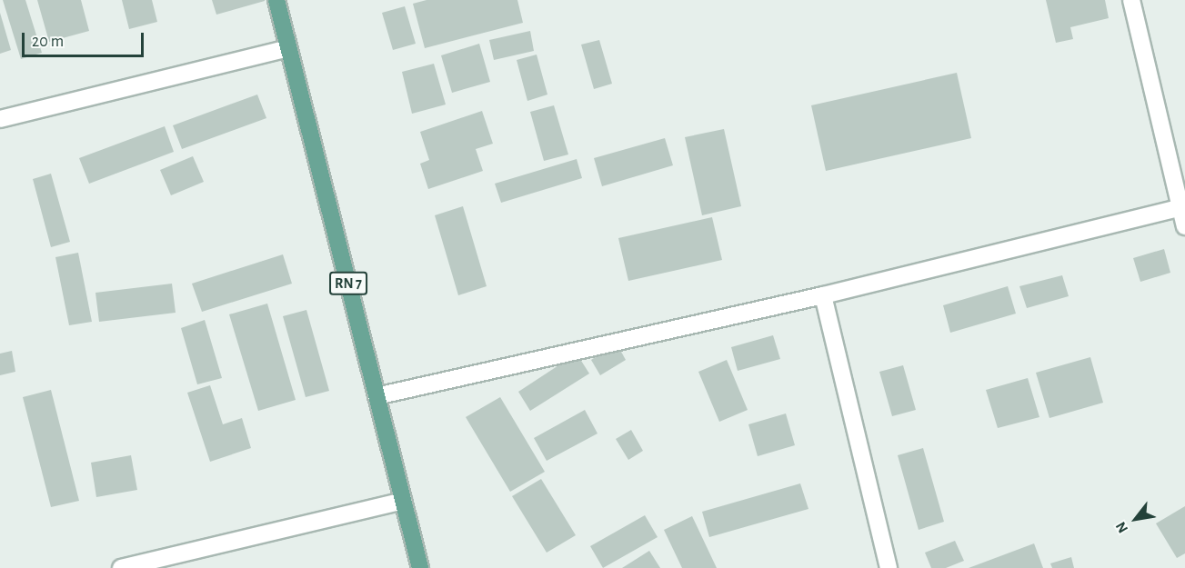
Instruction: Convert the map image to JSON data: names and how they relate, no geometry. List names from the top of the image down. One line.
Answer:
{"streets":{"main road":["RN 7"]},"scale_bar":"20 m","north":"bottom left"}
